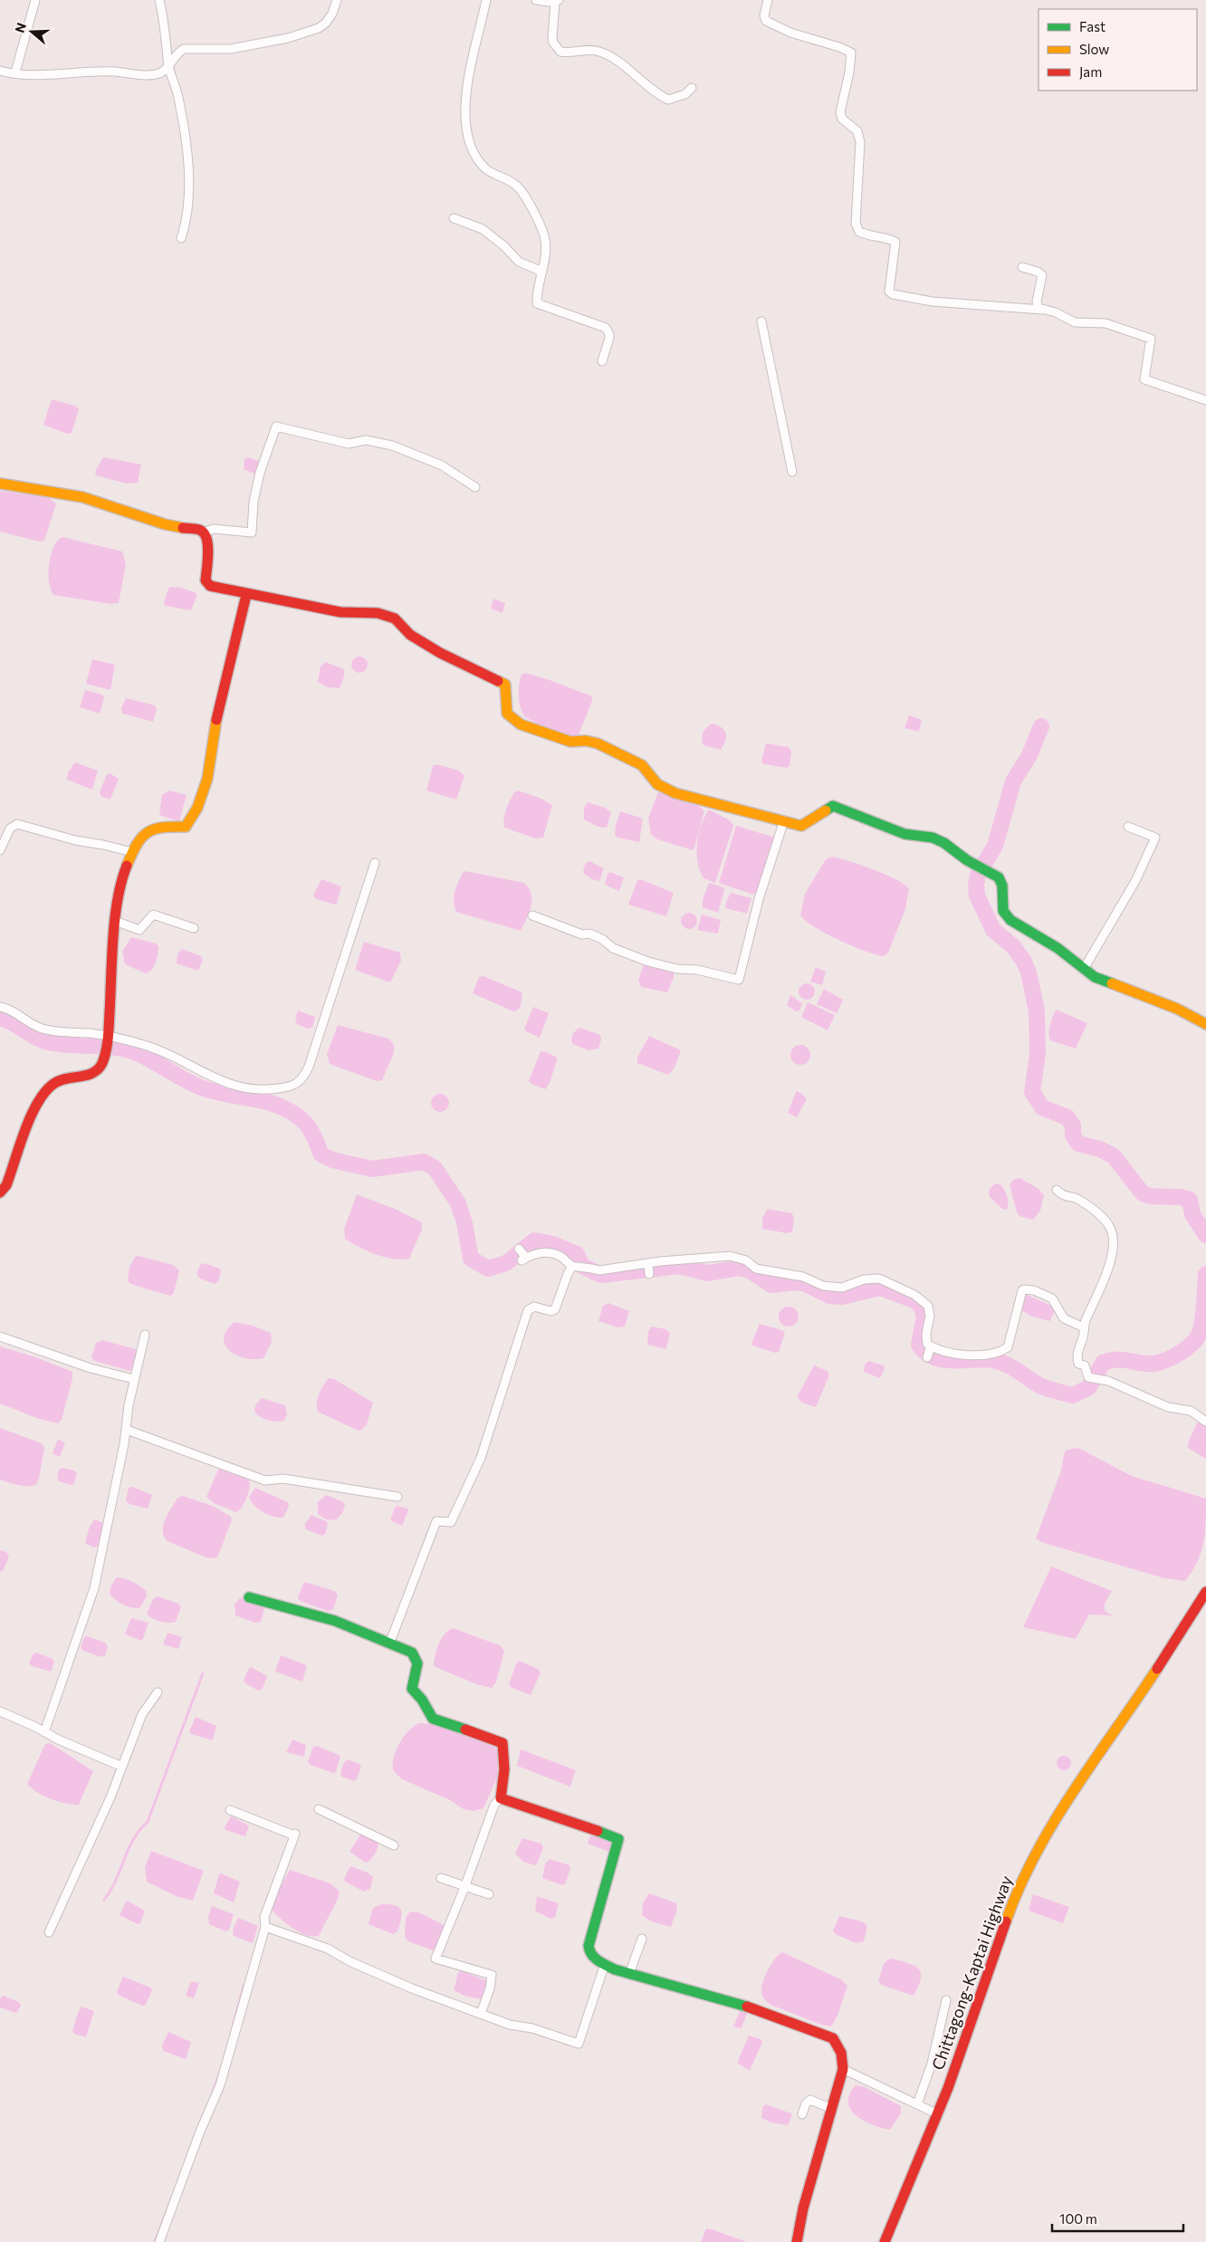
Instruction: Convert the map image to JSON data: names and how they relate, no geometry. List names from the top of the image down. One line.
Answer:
{"streets":{"street":["Chittagong-Kaptai Highway"]},"legend":["Fast","Slow","Jam"],"scale_bar":"100 m","north":"left"}
